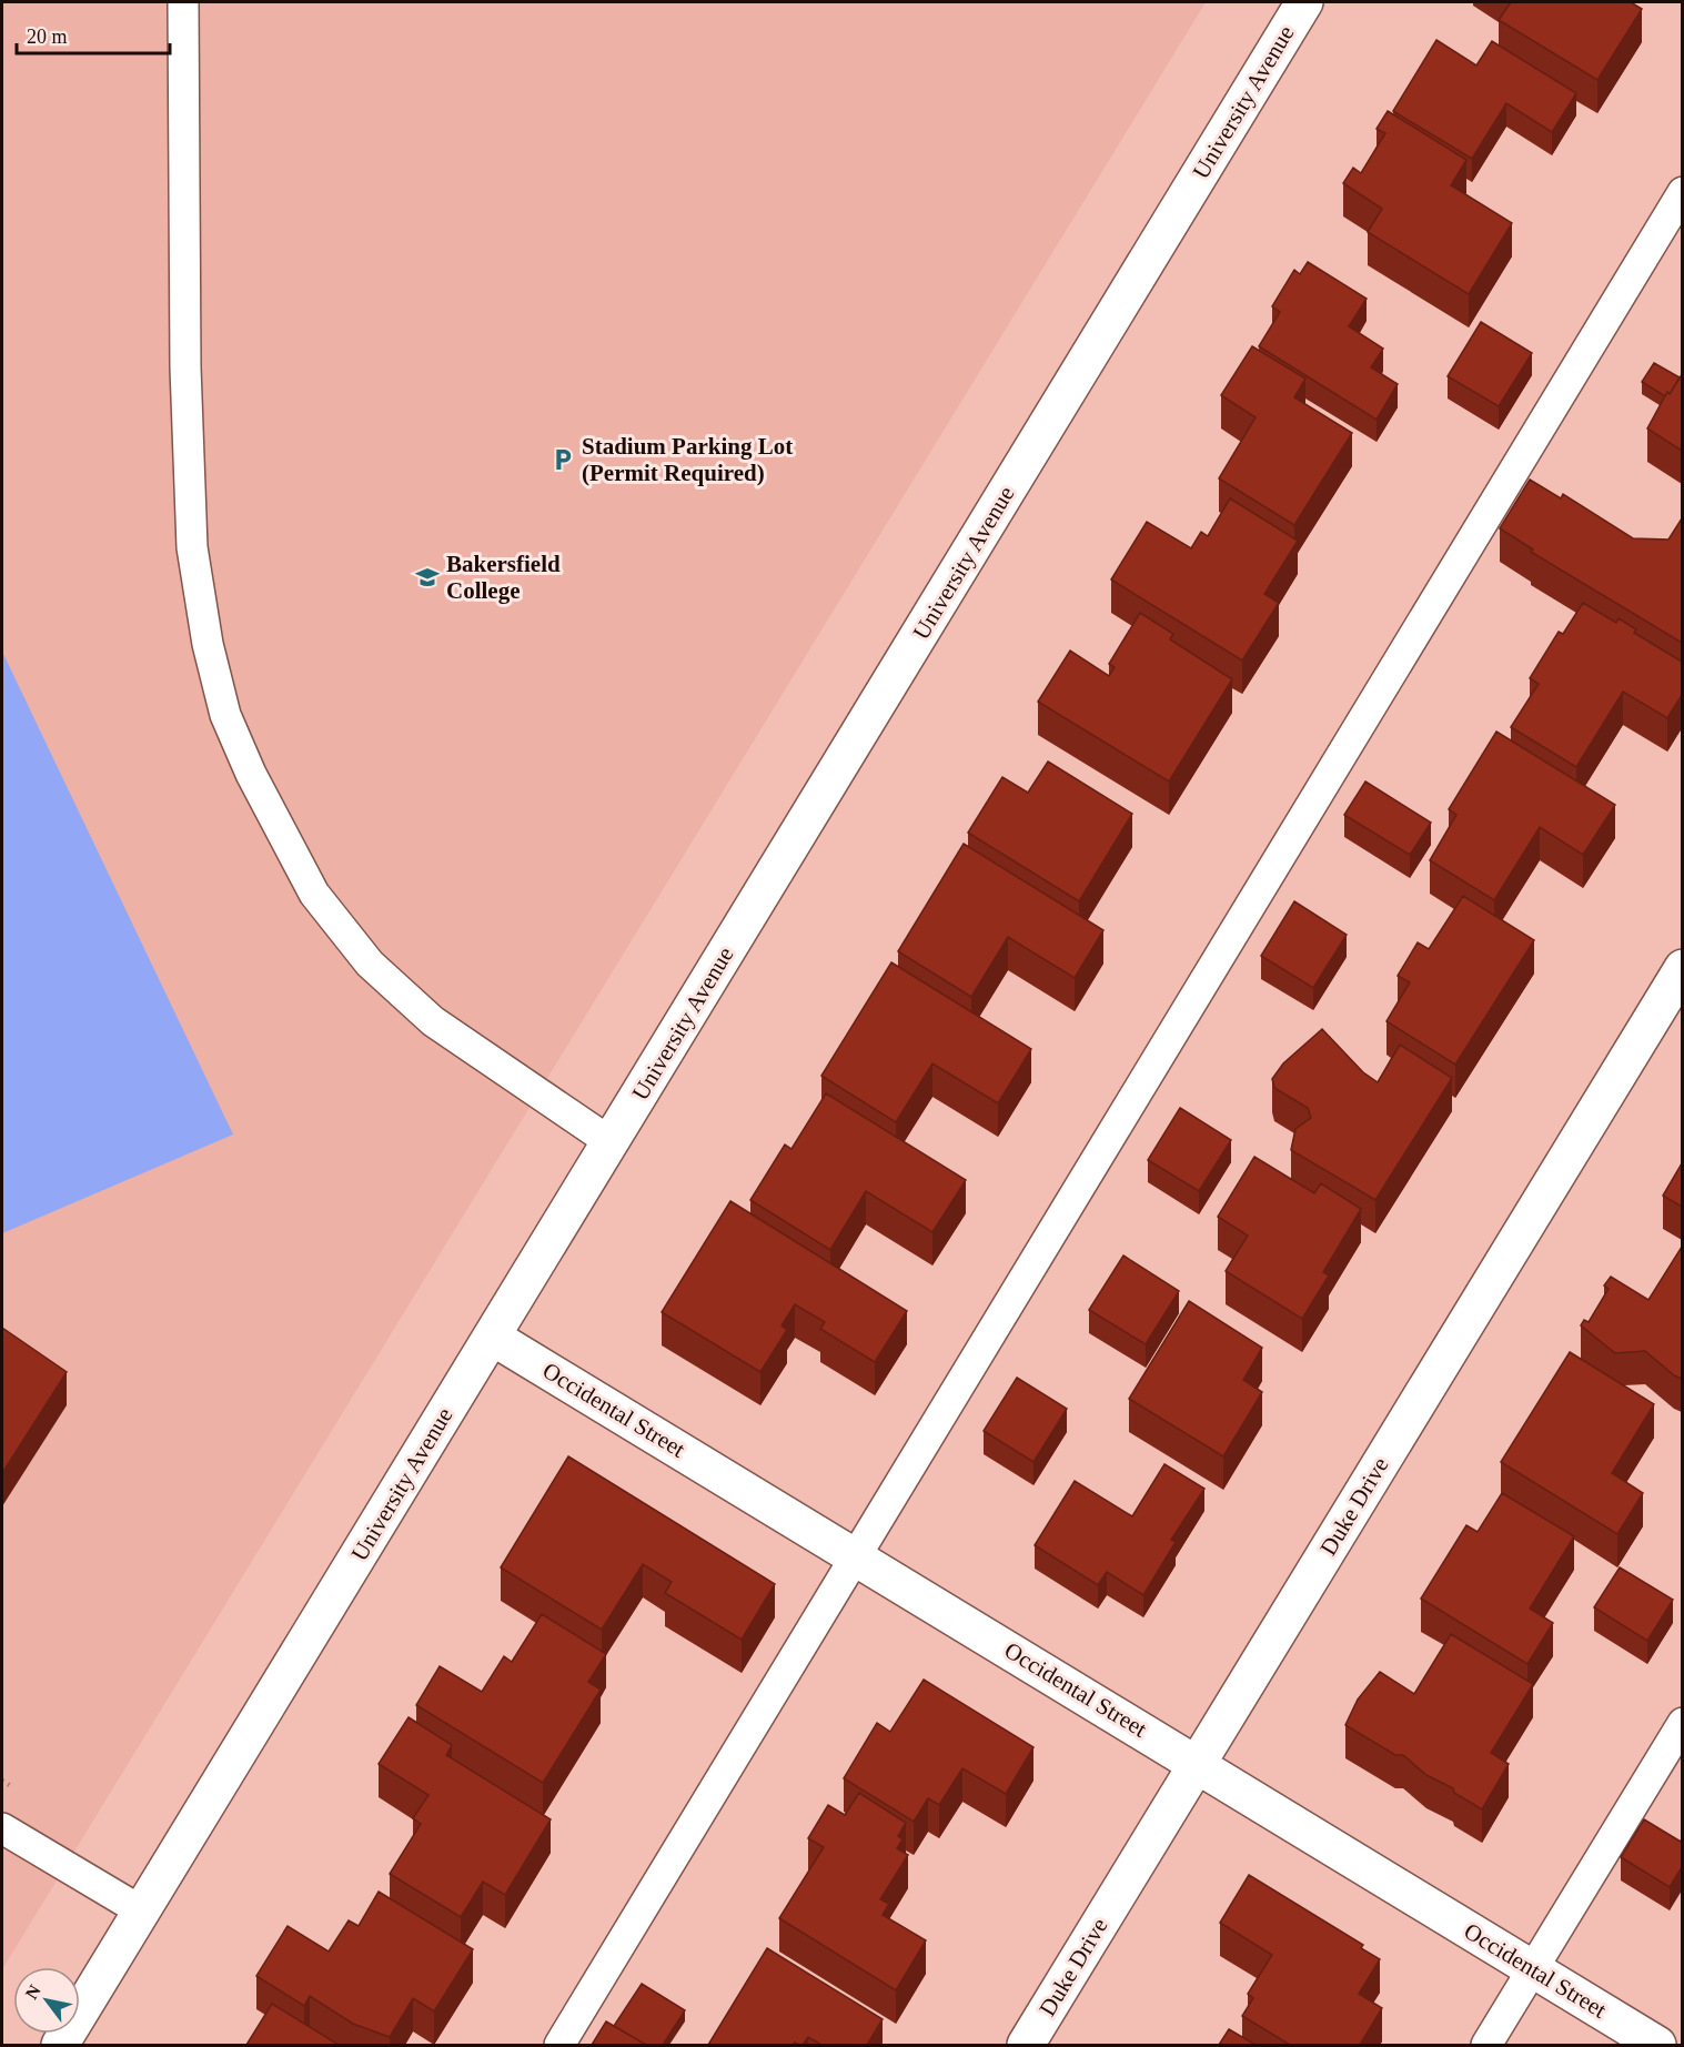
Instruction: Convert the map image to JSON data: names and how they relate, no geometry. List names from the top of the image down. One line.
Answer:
{"streets":{"street":["University Avenue","Occidental Street","Duke Drive"]},"crossings":[["University Avenue","Occidental Street"],["Occidental Street","Duke Drive"]],"places":{"parking":["Stadium Parking Lot (Permit Required)"],"school or university":["Bakersfield College"]},"scale_bar":"20 m","north":"top left"}
